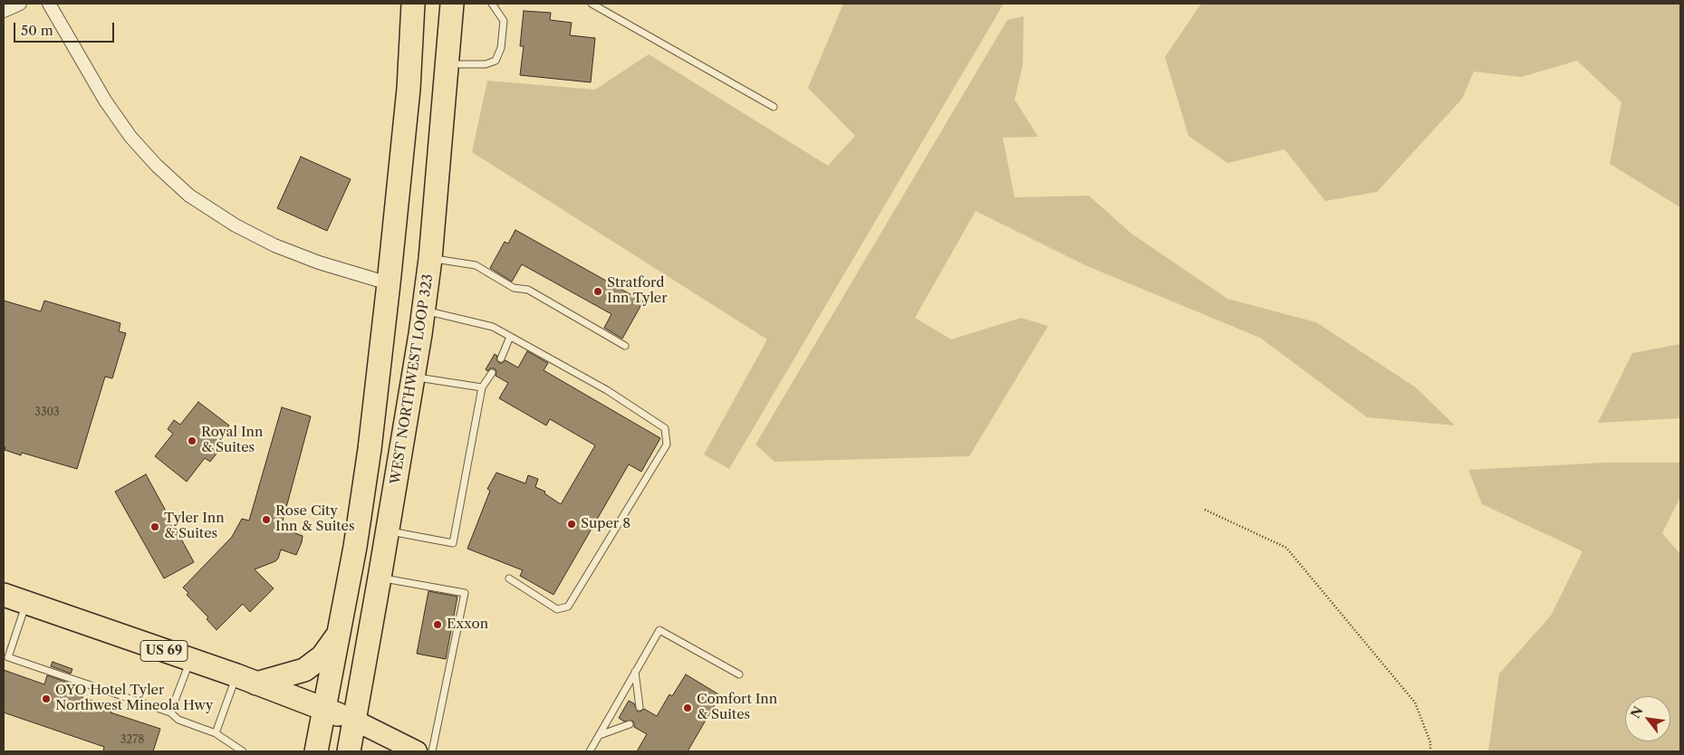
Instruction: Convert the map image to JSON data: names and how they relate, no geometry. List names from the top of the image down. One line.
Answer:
{"streets":{"highway":["WEST NORTHWEST LOOP 323","US 69"]},"crossings":[["WEST NORTHWEST LOOP 323","US 69"]],"places":["Stratford Inn Tyler","Royal Inn & Suites","Rose City Inn & Suites","Super 8","Tyler Inn & Suites","Exxon","OYO Hotel Tyler Northwest Mineola Hwy","Comfort Inn & Suites"],"house_numbers":["3303","3278"],"scale_bar":"50 m","north":"top left"}
